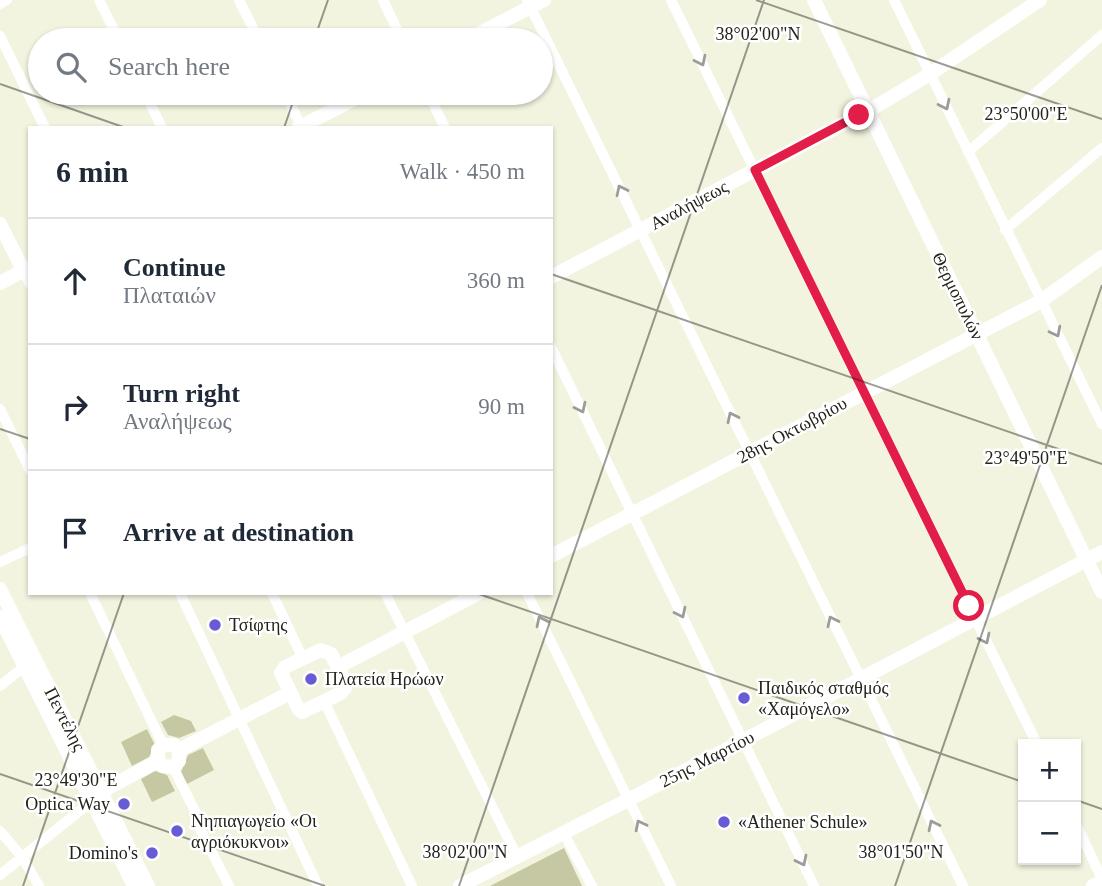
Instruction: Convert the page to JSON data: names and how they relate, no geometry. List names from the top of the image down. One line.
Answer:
{"streets":{"street":["Αναλήψεως","Θερμοπυλών","28ης Οκτωβρίου","Πεντέλης","25ης Μαρτίου"]},"crossings":[["Αναλήψεως","Θερμοπυλών"],["Θερμοπυλών","28ης Οκτωβρίου"],["Θερμοπυλών","25ης Μαρτίου"]],"places":["Τσίφτης","Πλατεία Ηρώων","Παιδικός σταθμός «Χαμόγελο»","Optica Way","«Athener Schule»","Νηπιαγωγείο «Οι αγριόκυκνοι»","Domino's"],"page":{"search":"Search here","heading":["6 min","Walk · 450 m"],"list":[["Continue","Πλαταιών","360 m"],["Turn right","Αναλήψεως","90 m"],"Arrive at destination"],"map_buttons":["+","−"]},"coordinates":["38°02'00\"N","23°50'00\"E","23°49'50\"E","23°49'30\"E","38°01'50\"N"]}
